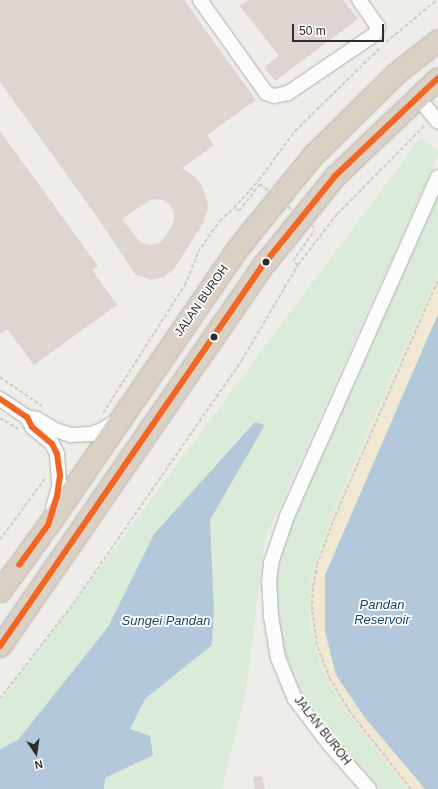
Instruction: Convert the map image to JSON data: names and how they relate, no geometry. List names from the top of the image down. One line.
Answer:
{"streets":{"highway":["JALAN BUROH"]},"water":["Pandan Reservoir","Sungei Pandan"],"scale_bar":"50 m","north":"bottom"}
